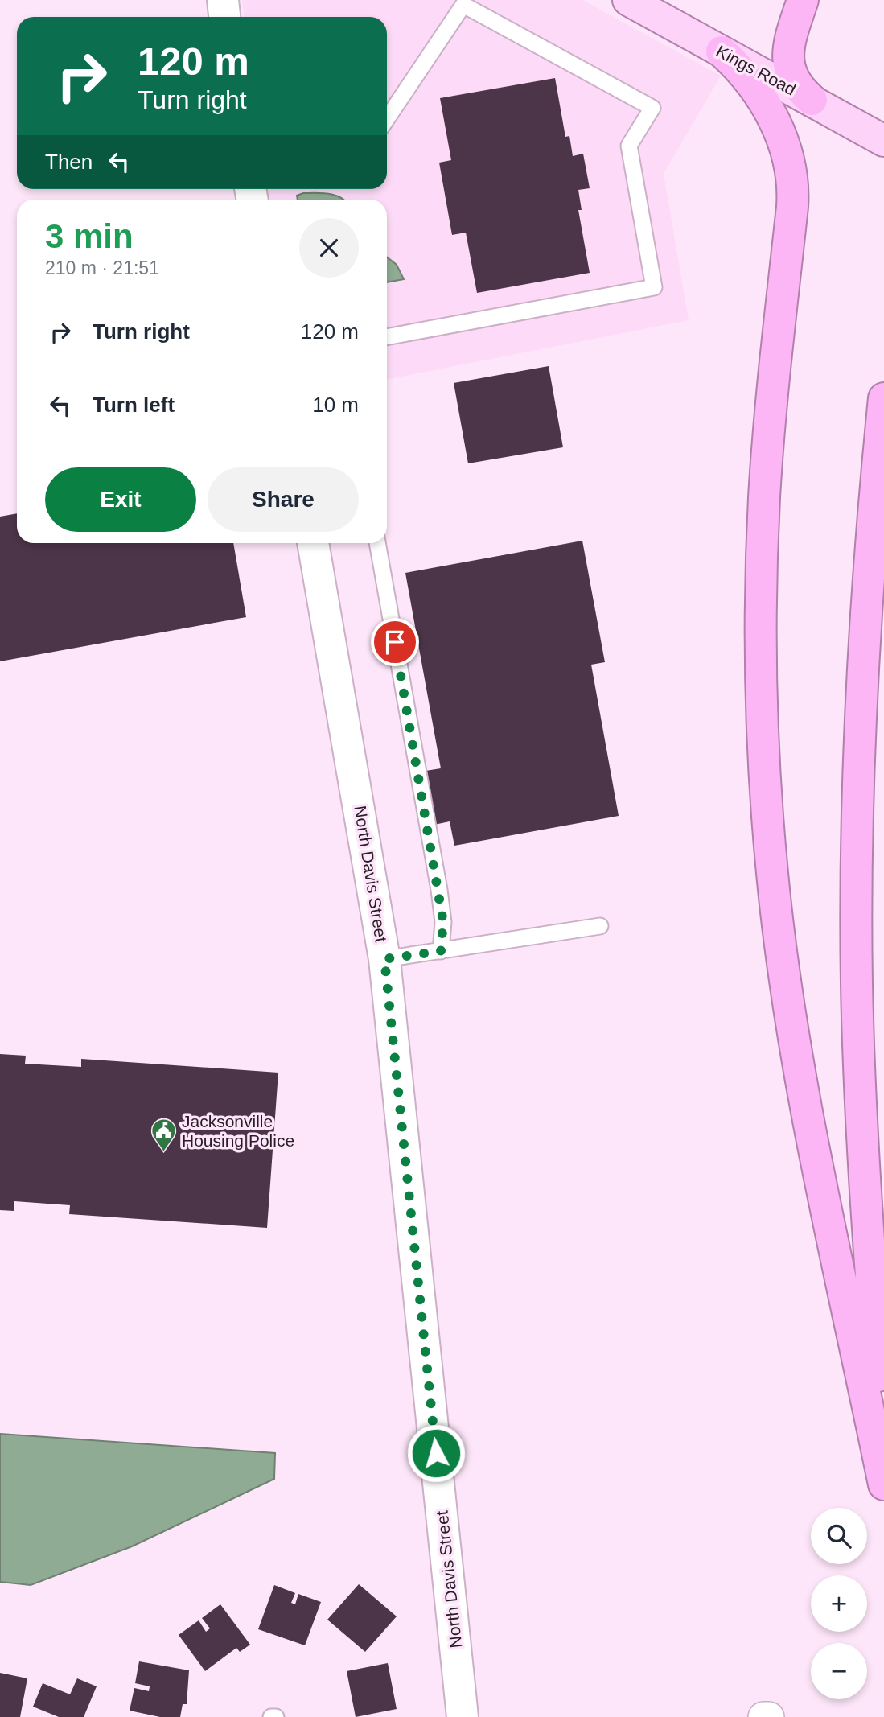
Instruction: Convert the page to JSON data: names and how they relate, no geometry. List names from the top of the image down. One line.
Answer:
{"streets":{"main road":["Kings Road"],"street":["North Davis Street"]},"places":{"public building":["Jacksonville Housing Police"]},"page":{"turn":["120 m","Turn right"],"then":"Then","heading":["3 min","210 m · 21:51"],"list":[{"name":"Turn right","value":"120 m"},{"name":"Turn left","value":"10 m"}],"buttons":["Exit","Share"],"map_buttons":["+","−"]}}
